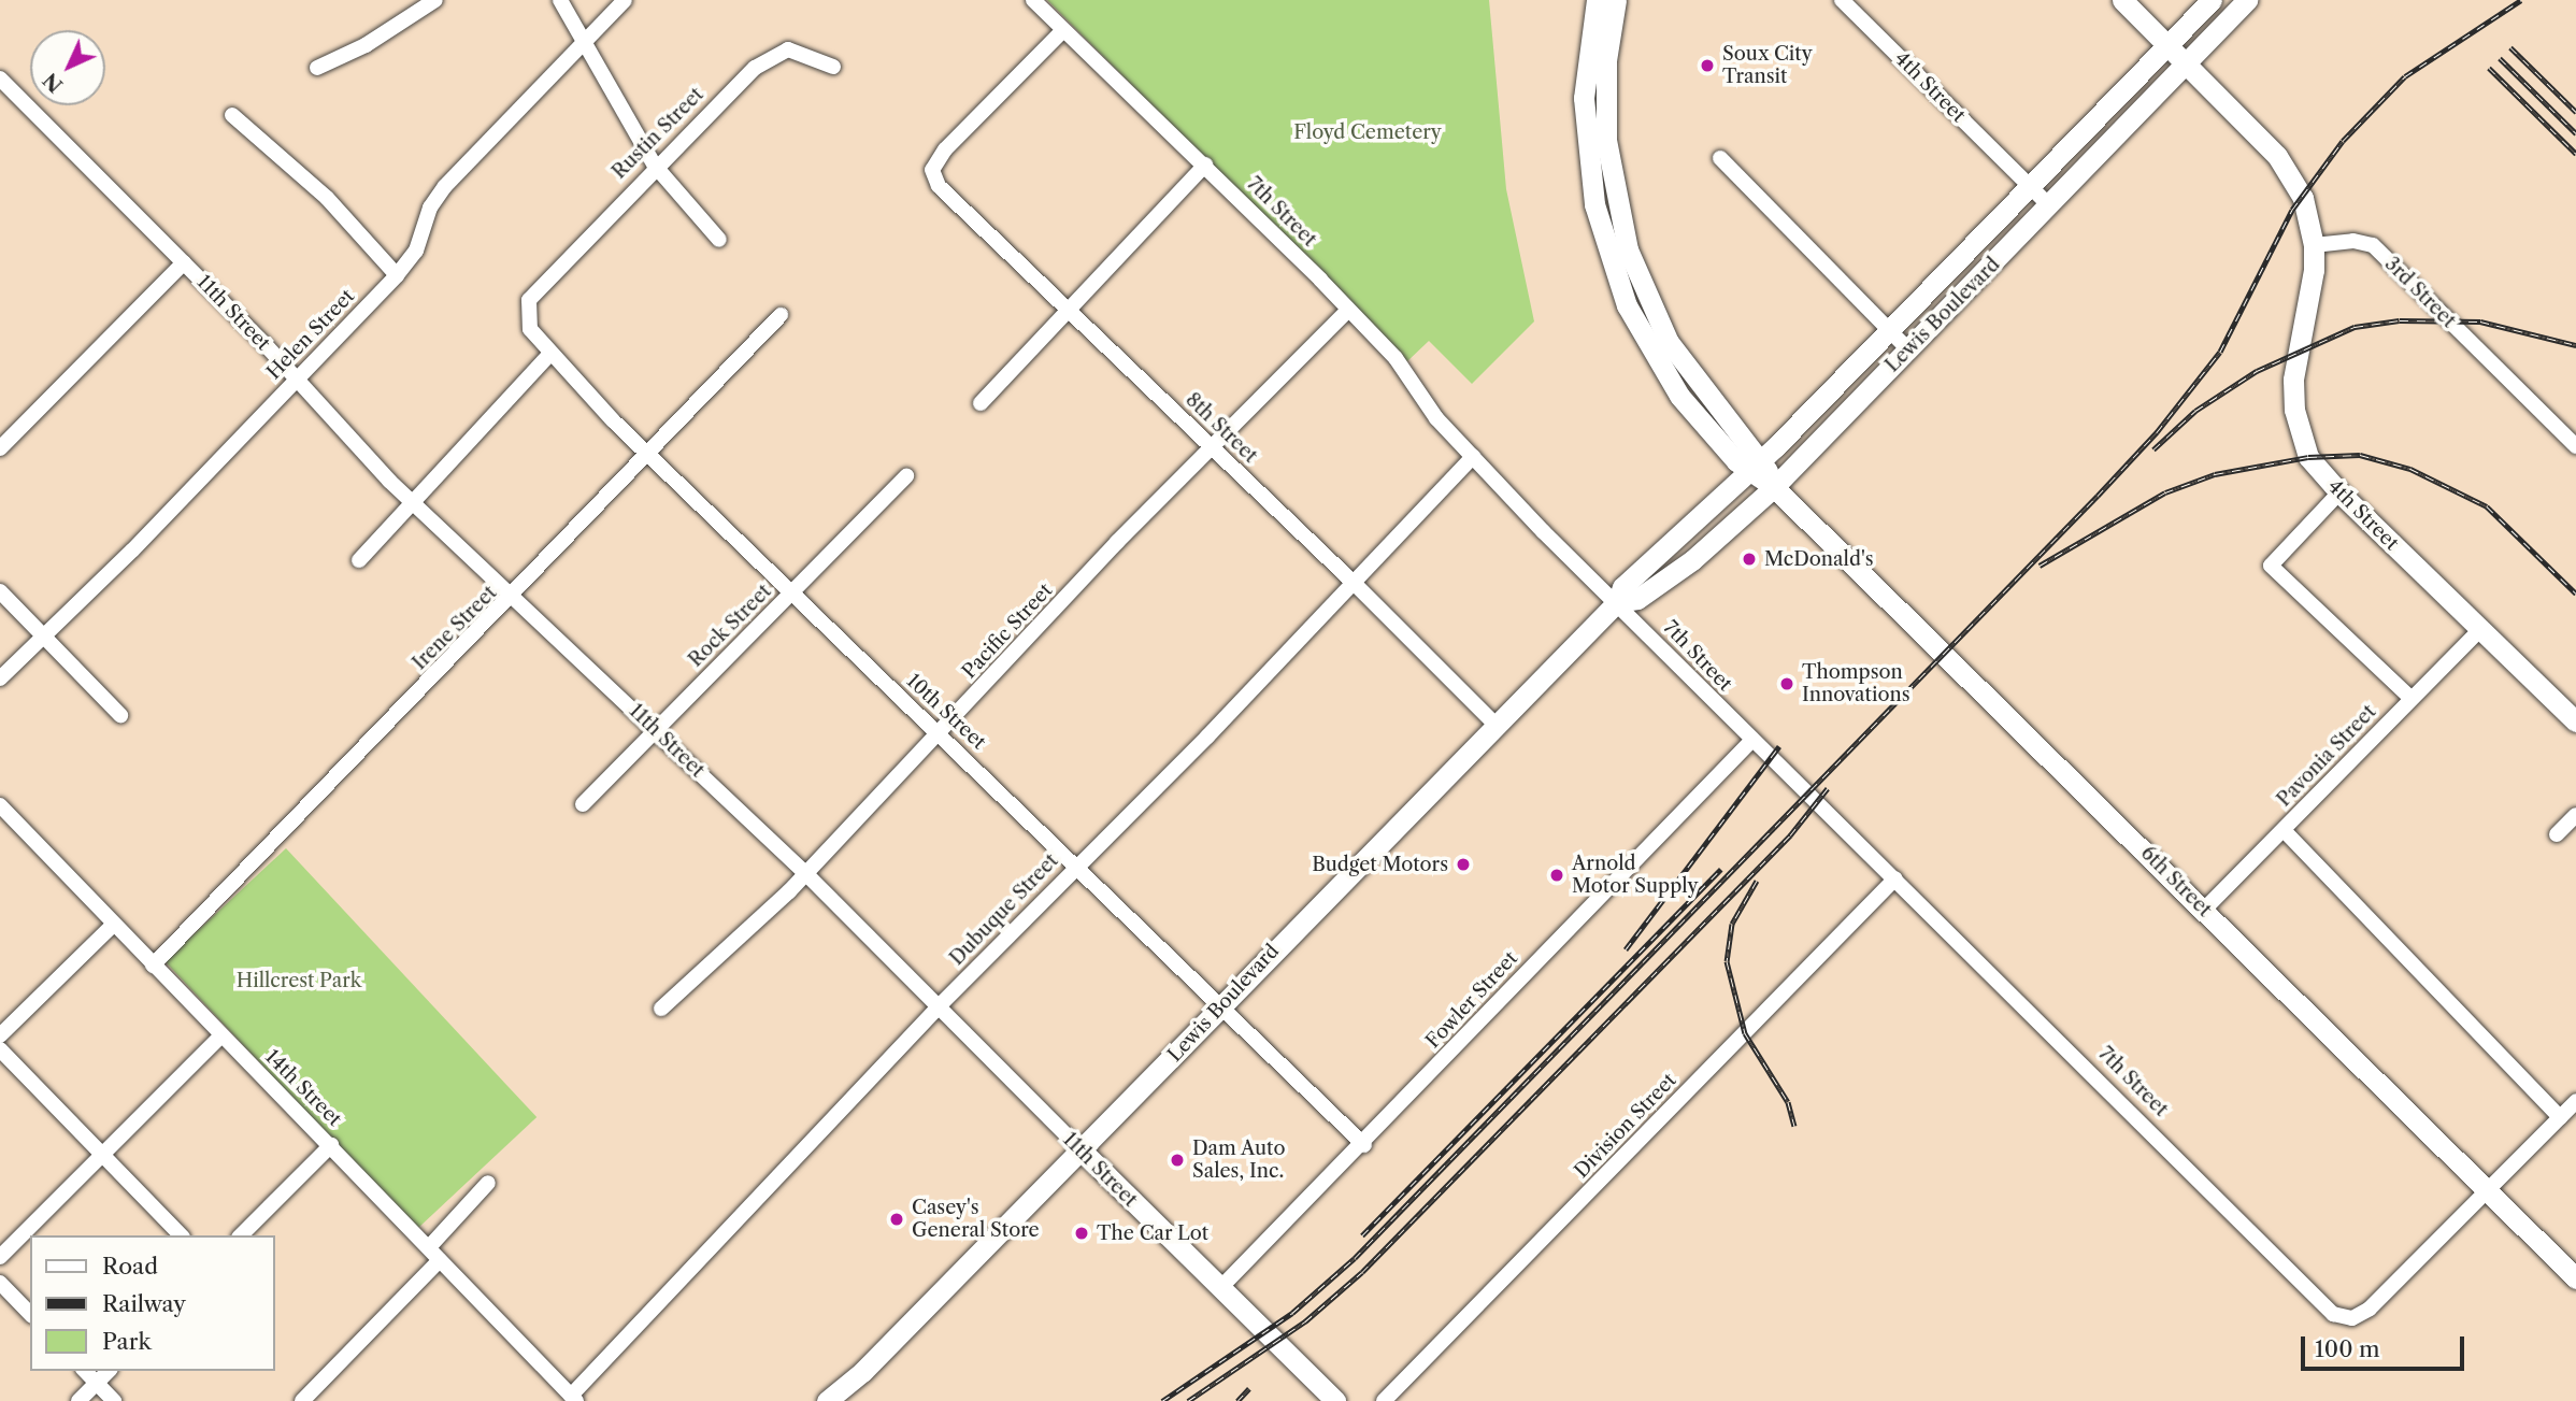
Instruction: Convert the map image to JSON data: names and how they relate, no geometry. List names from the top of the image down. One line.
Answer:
{"streets":{"main road":["4th Street","11th Street","Lewis Boulevard","6th Street"],"street":["Rustin Street","7th Street","3rd Street","Helen Street","8th Street","Rock Street","Irene Street","Pacific Street","10th Street","Pavonia Street","Dubuque Street","Fowler Street","14th Street","Division Street"]},"crossings":[["4th Street","3rd Street"],["4th Street","Lewis Boulevard"],["4th Street","Pavonia Street"],["Rustin Street","10th Street"],["7th Street","Lewis Boulevard"],["7th Street","8th Street"],["7th Street","Pacific Street"],["7th Street","6th Street"],["7th Street","Dubuque Street"],["7th Street","Fowler Street"],["7th Street","Division Street"],["11th Street","Lewis Boulevard"],["11th Street","Helen Street"],["11th Street","Rock Street"],["11th Street","Irene Street"],["11th Street","Pacific Street"],["11th Street","Dubuque Street"],["11th Street","Fowler Street"],["Lewis Boulevard","8th Street"],["Lewis Boulevard","10th Street"],["Lewis Boulevard","6th Street"],["8th Street","Pacific Street"],["8th Street","Dubuque Street"],["Rock Street","10th Street"],["Irene Street","10th Street"],["Irene Street","14th Street"],["Pacific Street","10th Street"],["10th Street","Dubuque Street"],["10th Street","Fowler Street"],["Pavonia Street","6th Street"],["Dubuque Street","14th Street"]],"parks":["Floyd Cemetery","Hillcrest Park"],"places":["Soux City Transit","McDonald's","Thompson Innovations","Budget Motors","Arnold Motor Supply","Dam Auto Sales, Inc.","Casey's General Store","The Car Lot"],"legend":["Road","Railway","Park"],"scale_bar":"100 m","north":"bottom left"}
